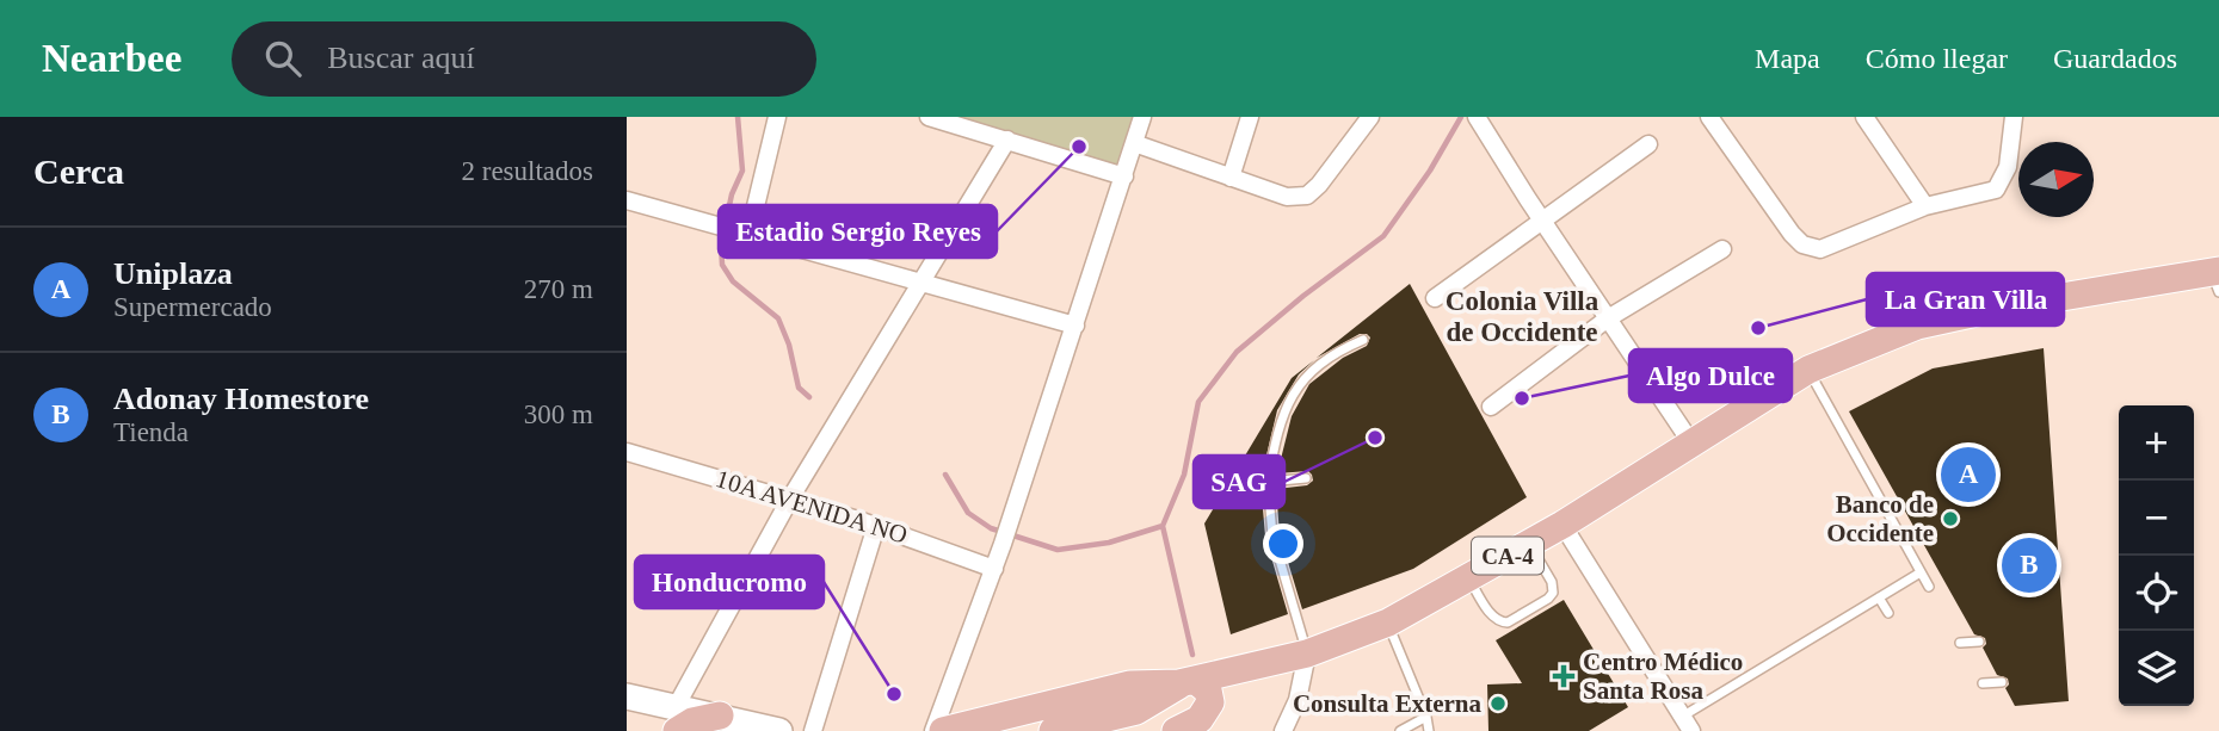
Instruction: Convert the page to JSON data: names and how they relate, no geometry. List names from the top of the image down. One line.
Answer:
{"streets":{"main road":["CA-4"],"street":["10A AVENIDA NO"]},"districts":["Colonia Villa de Occidente"],"places":{"other":["Estadio Sergio Reyes","La Gran Villa","Algo Dulce","SAG","Banco de Occidente","Honducromo","Consulta Externa"],"health":["Centro Médico Santa Rosa"]},"north":"right","page":{"header":"Nearbee","search":"Buscar aquí","nav":["Mapa","Cómo llegar","Guardados"],"heading":["Cerca","2 resultados"],"list":[{"mark":"A","name":"Uniplaza","note":"Supermercado","value":"270 m"},{"mark":"B","name":"Adonay Homestore","note":"Tienda","value":"300 m"}],"map_buttons":["+","−"],"pins":["A","B"]}}
